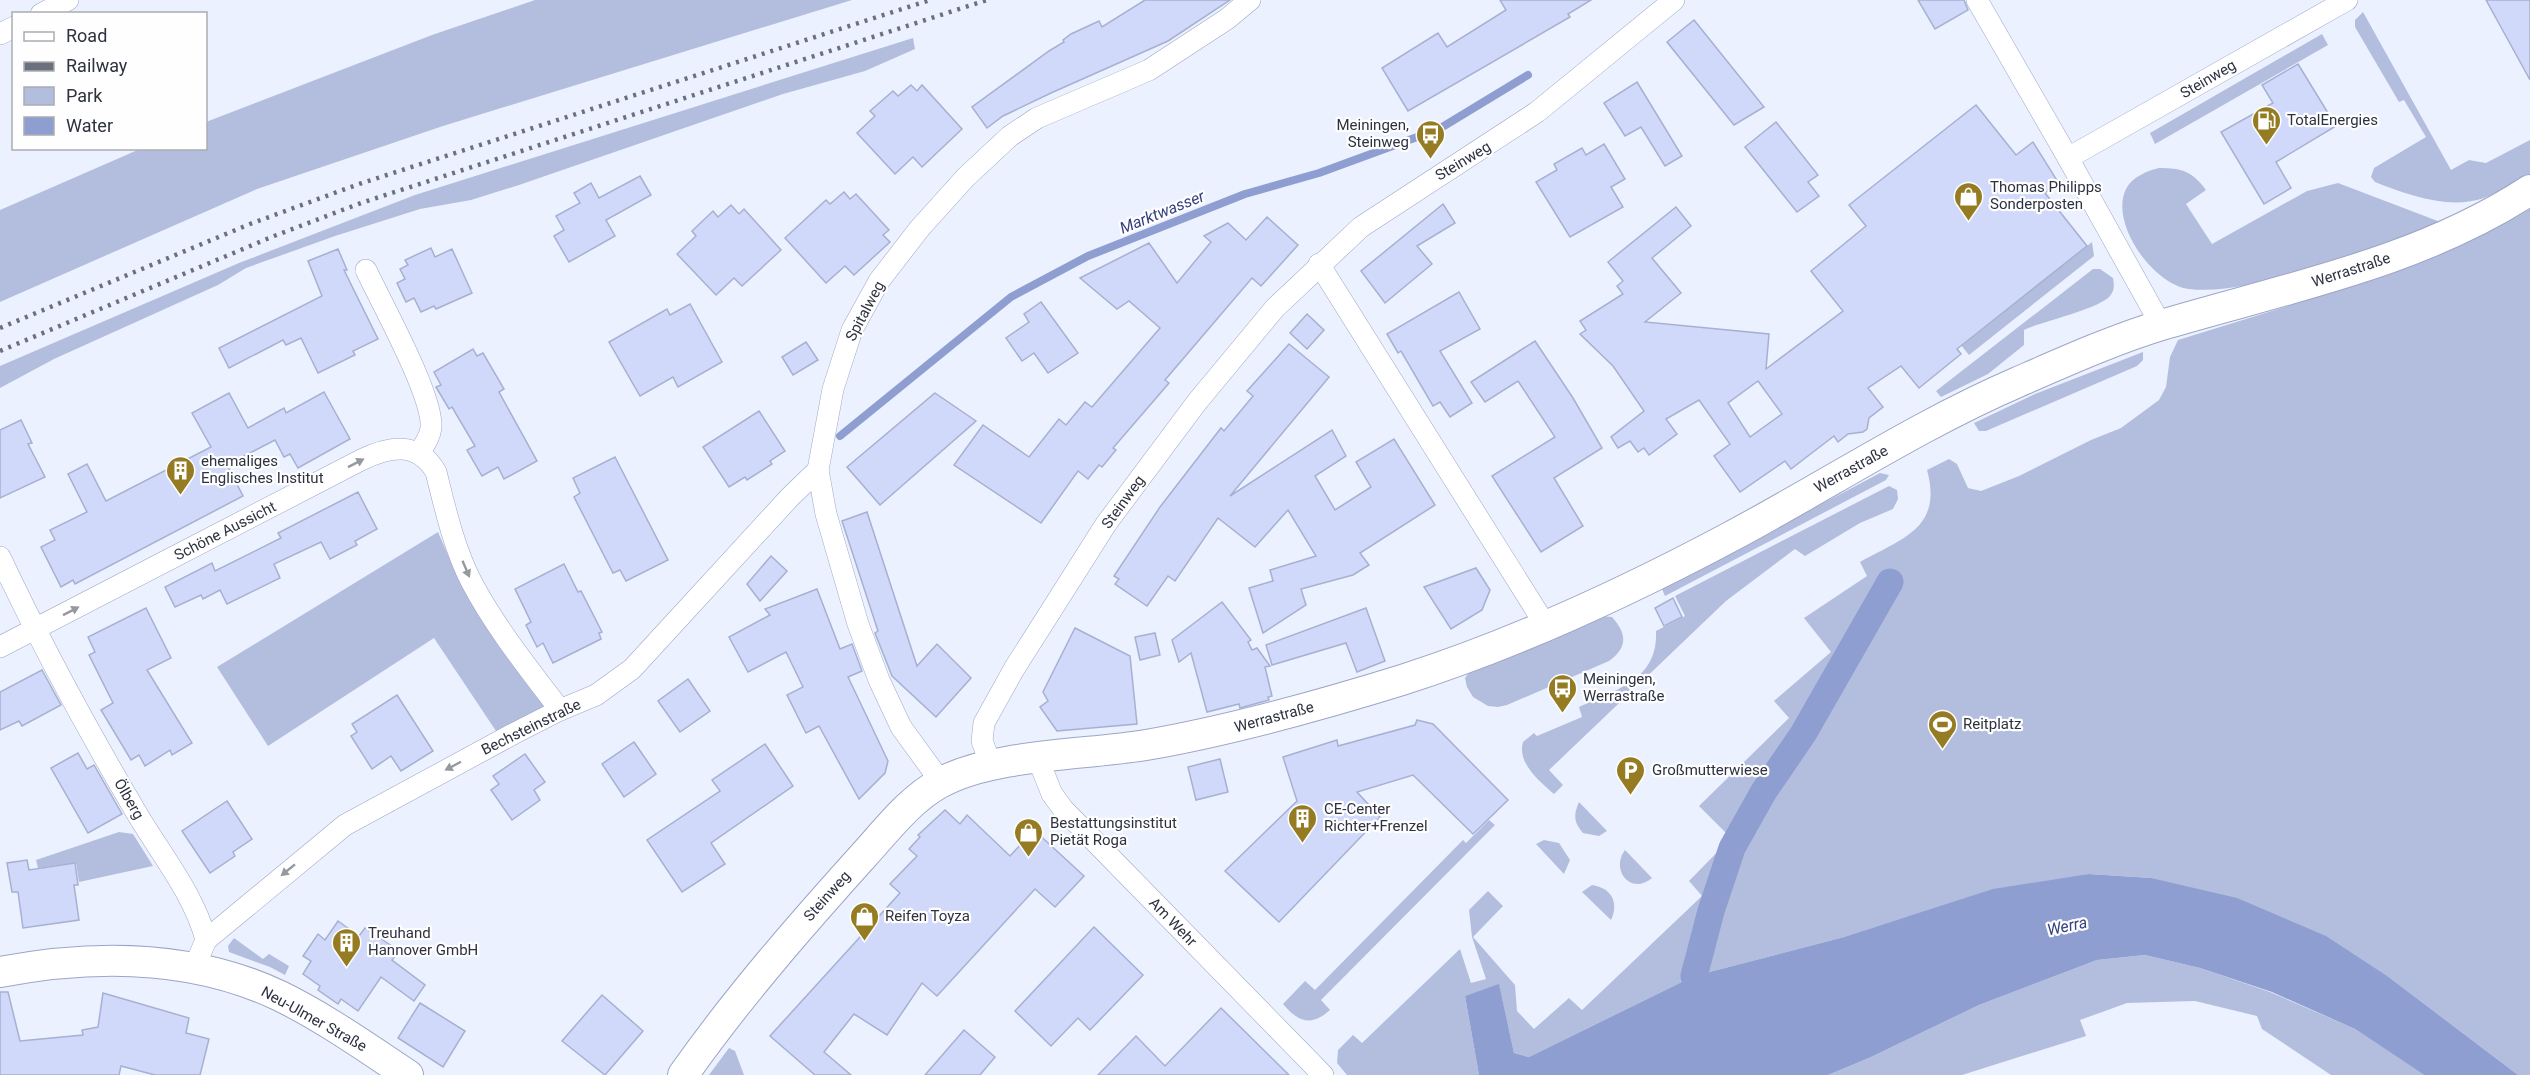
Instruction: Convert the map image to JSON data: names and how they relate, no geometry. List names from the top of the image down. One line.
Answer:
{"streets":{"street":["Steinweg","Werrastraße","Spitalweg","Schöne Aussicht","Bechsteinstraße","Ölberg","Am Wehr","Neu-Ulmer Straße"]},"crossings":[["Steinweg","Werrastraße"],["Steinweg","Spitalweg"],["Werrastraße","Am Wehr"],["Spitalweg","Bechsteinstraße"],["Schöne Aussicht","Ölberg"],["Bechsteinstraße","Ölberg"]],"one_way":["Schöne Aussicht","Bechsteinstraße"],"water":["Marktwasser","Werra"],"places":{"fuel station":["TotalEnergies"],"bus stop":["Meiningen, Steinweg","Meiningen, Werrastraße"],"shop":["Thomas Philipps Sonderposten","Bestattungsinstitut Pietät Roga","Reifen Toyza"],"building":["ehemaliges Englisches Institut","CE-Center Richter+Frenzel","Treuhand Hannover GmbH"],"sports":["Reitplatz"],"parking":["Großmutterwiese"]},"legend":["Road","Railway","Park","Water"]}
